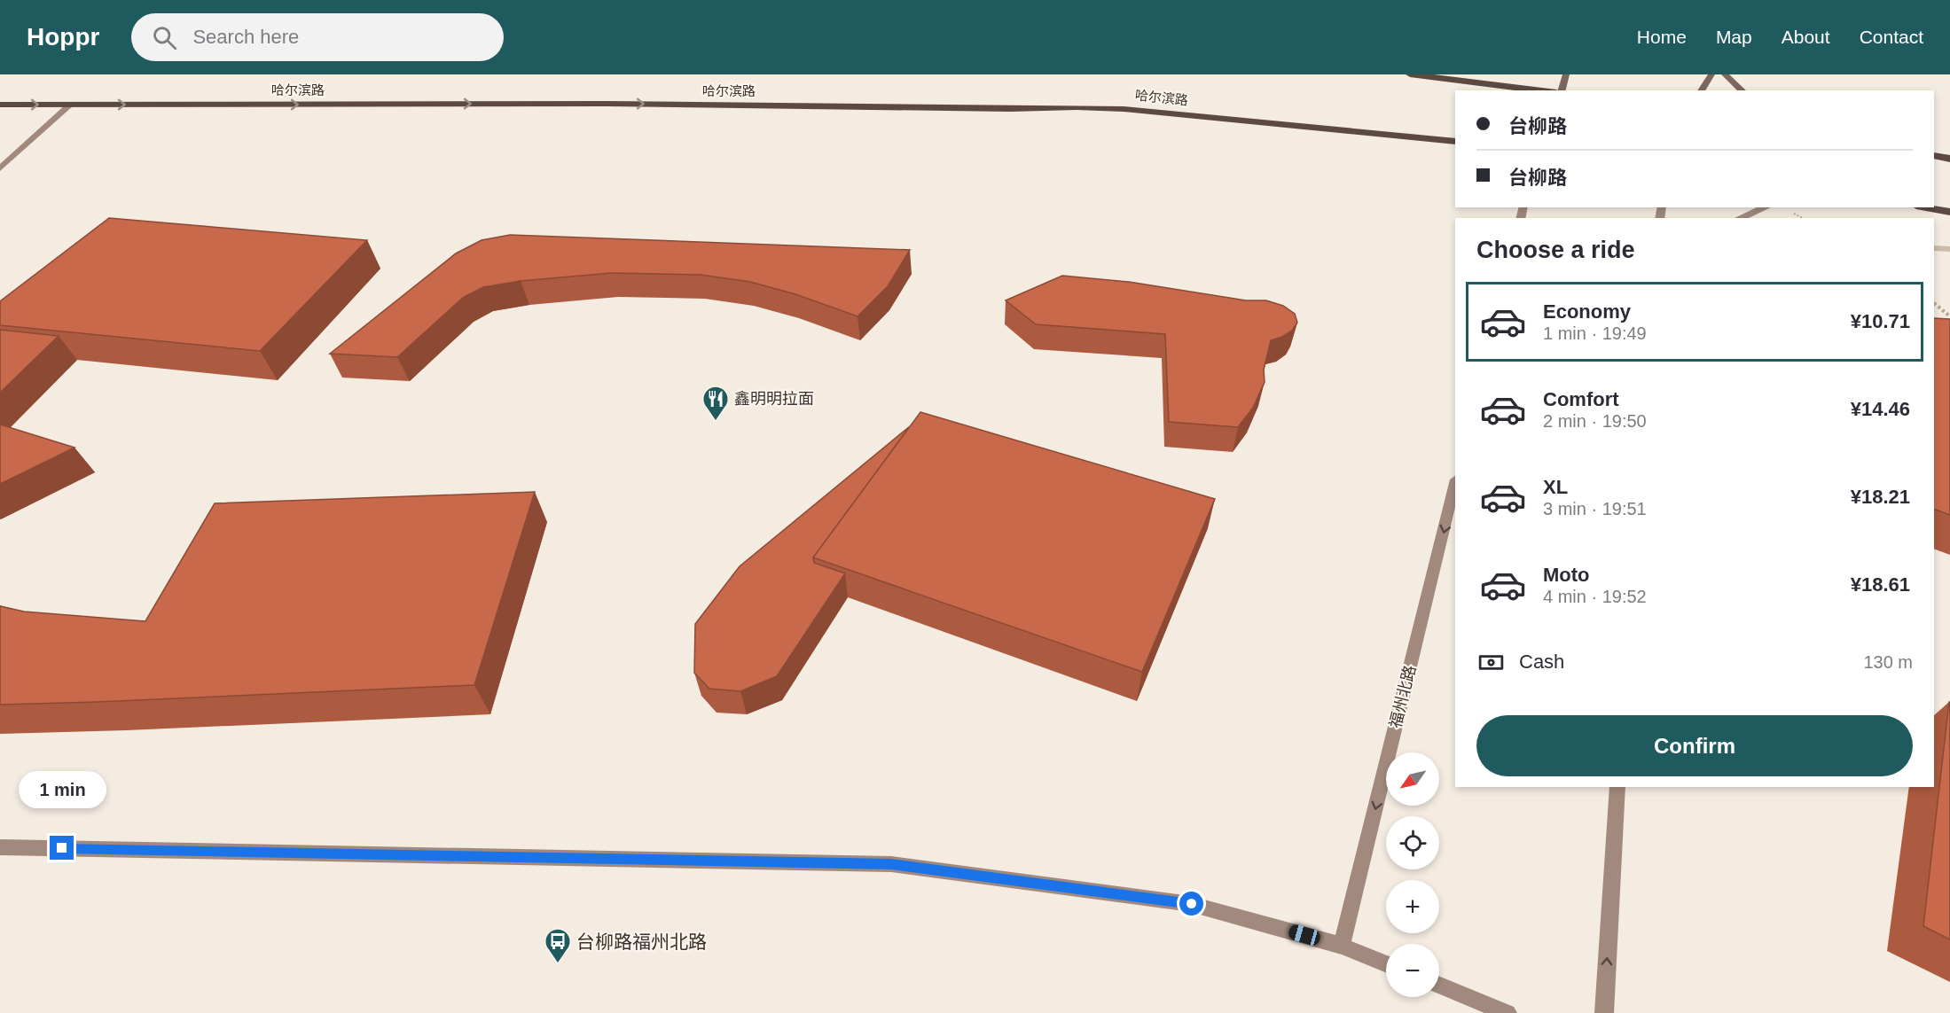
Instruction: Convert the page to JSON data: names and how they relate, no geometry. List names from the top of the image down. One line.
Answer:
{"streets":{"highway":["哈尔滨路"],"street":["福州北路"]},"one_way":["哈尔滨路","福州北路"],"places":{"restaurant":["鑫明明拉面"],"bus stop":["台柳路福州北路"]},"north":"bottom left","page":{"header":"Hoppr","search":"Search here","nav":["Home","Map","About","Contact"],"banner":["台柳路","台柳路"],"heading":"Choose a ride","list":[{"name":"Economy","note":"1 min · 19:49","value":"¥10.71"},{"name":"Comfort","note":"2 min · 19:50","value":"¥14.46"},{"name":"XL","note":"3 min · 19:51","value":"¥18.21"},{"name":"Moto","note":"4 min · 19:52","value":"¥18.61"}],"pay":["Cash","130 m"],"buttons":"Confirm","map_buttons":["+","−"],"bubble":"1 min"}}
